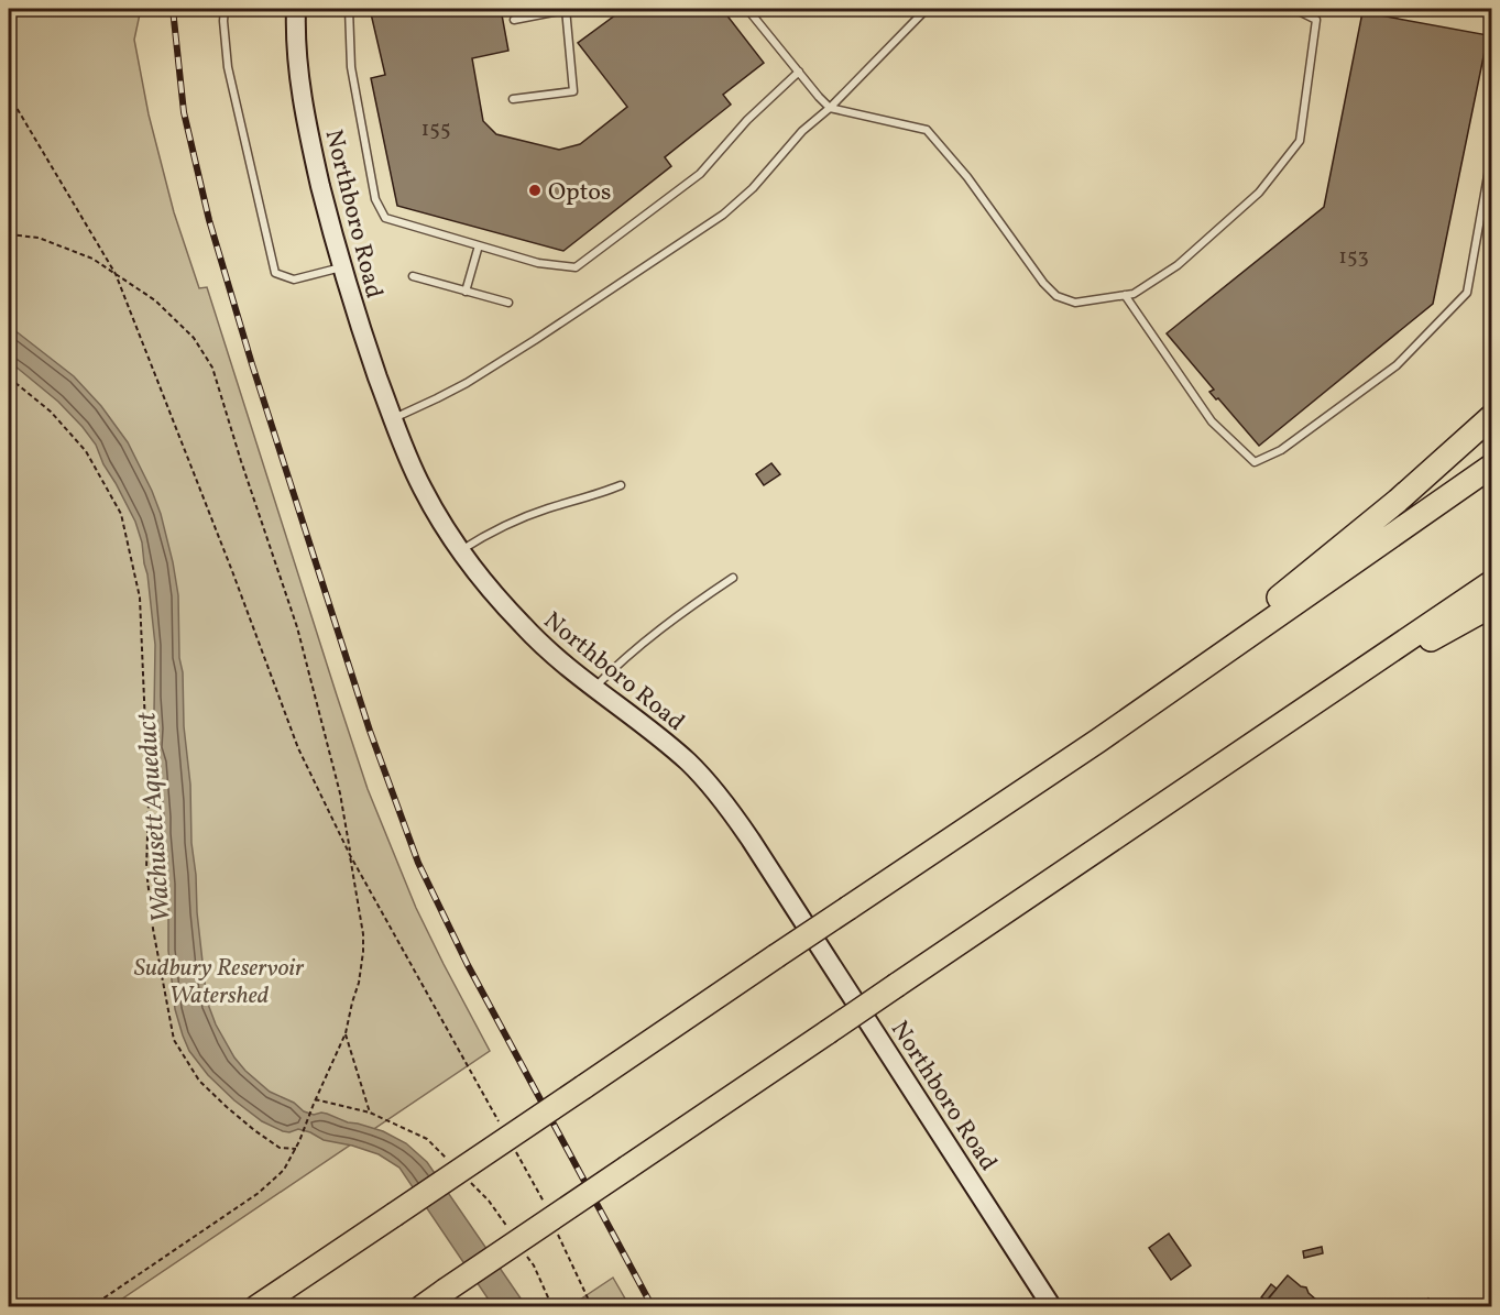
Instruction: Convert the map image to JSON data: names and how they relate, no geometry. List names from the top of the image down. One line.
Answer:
{"streets":{"main road":["Northboro Road"]},"water":["Wachusett Aqueduct"],"parks":["Sudbury Reservoir Watershed"],"places":["Optos"],"house_numbers":["155","153"]}
